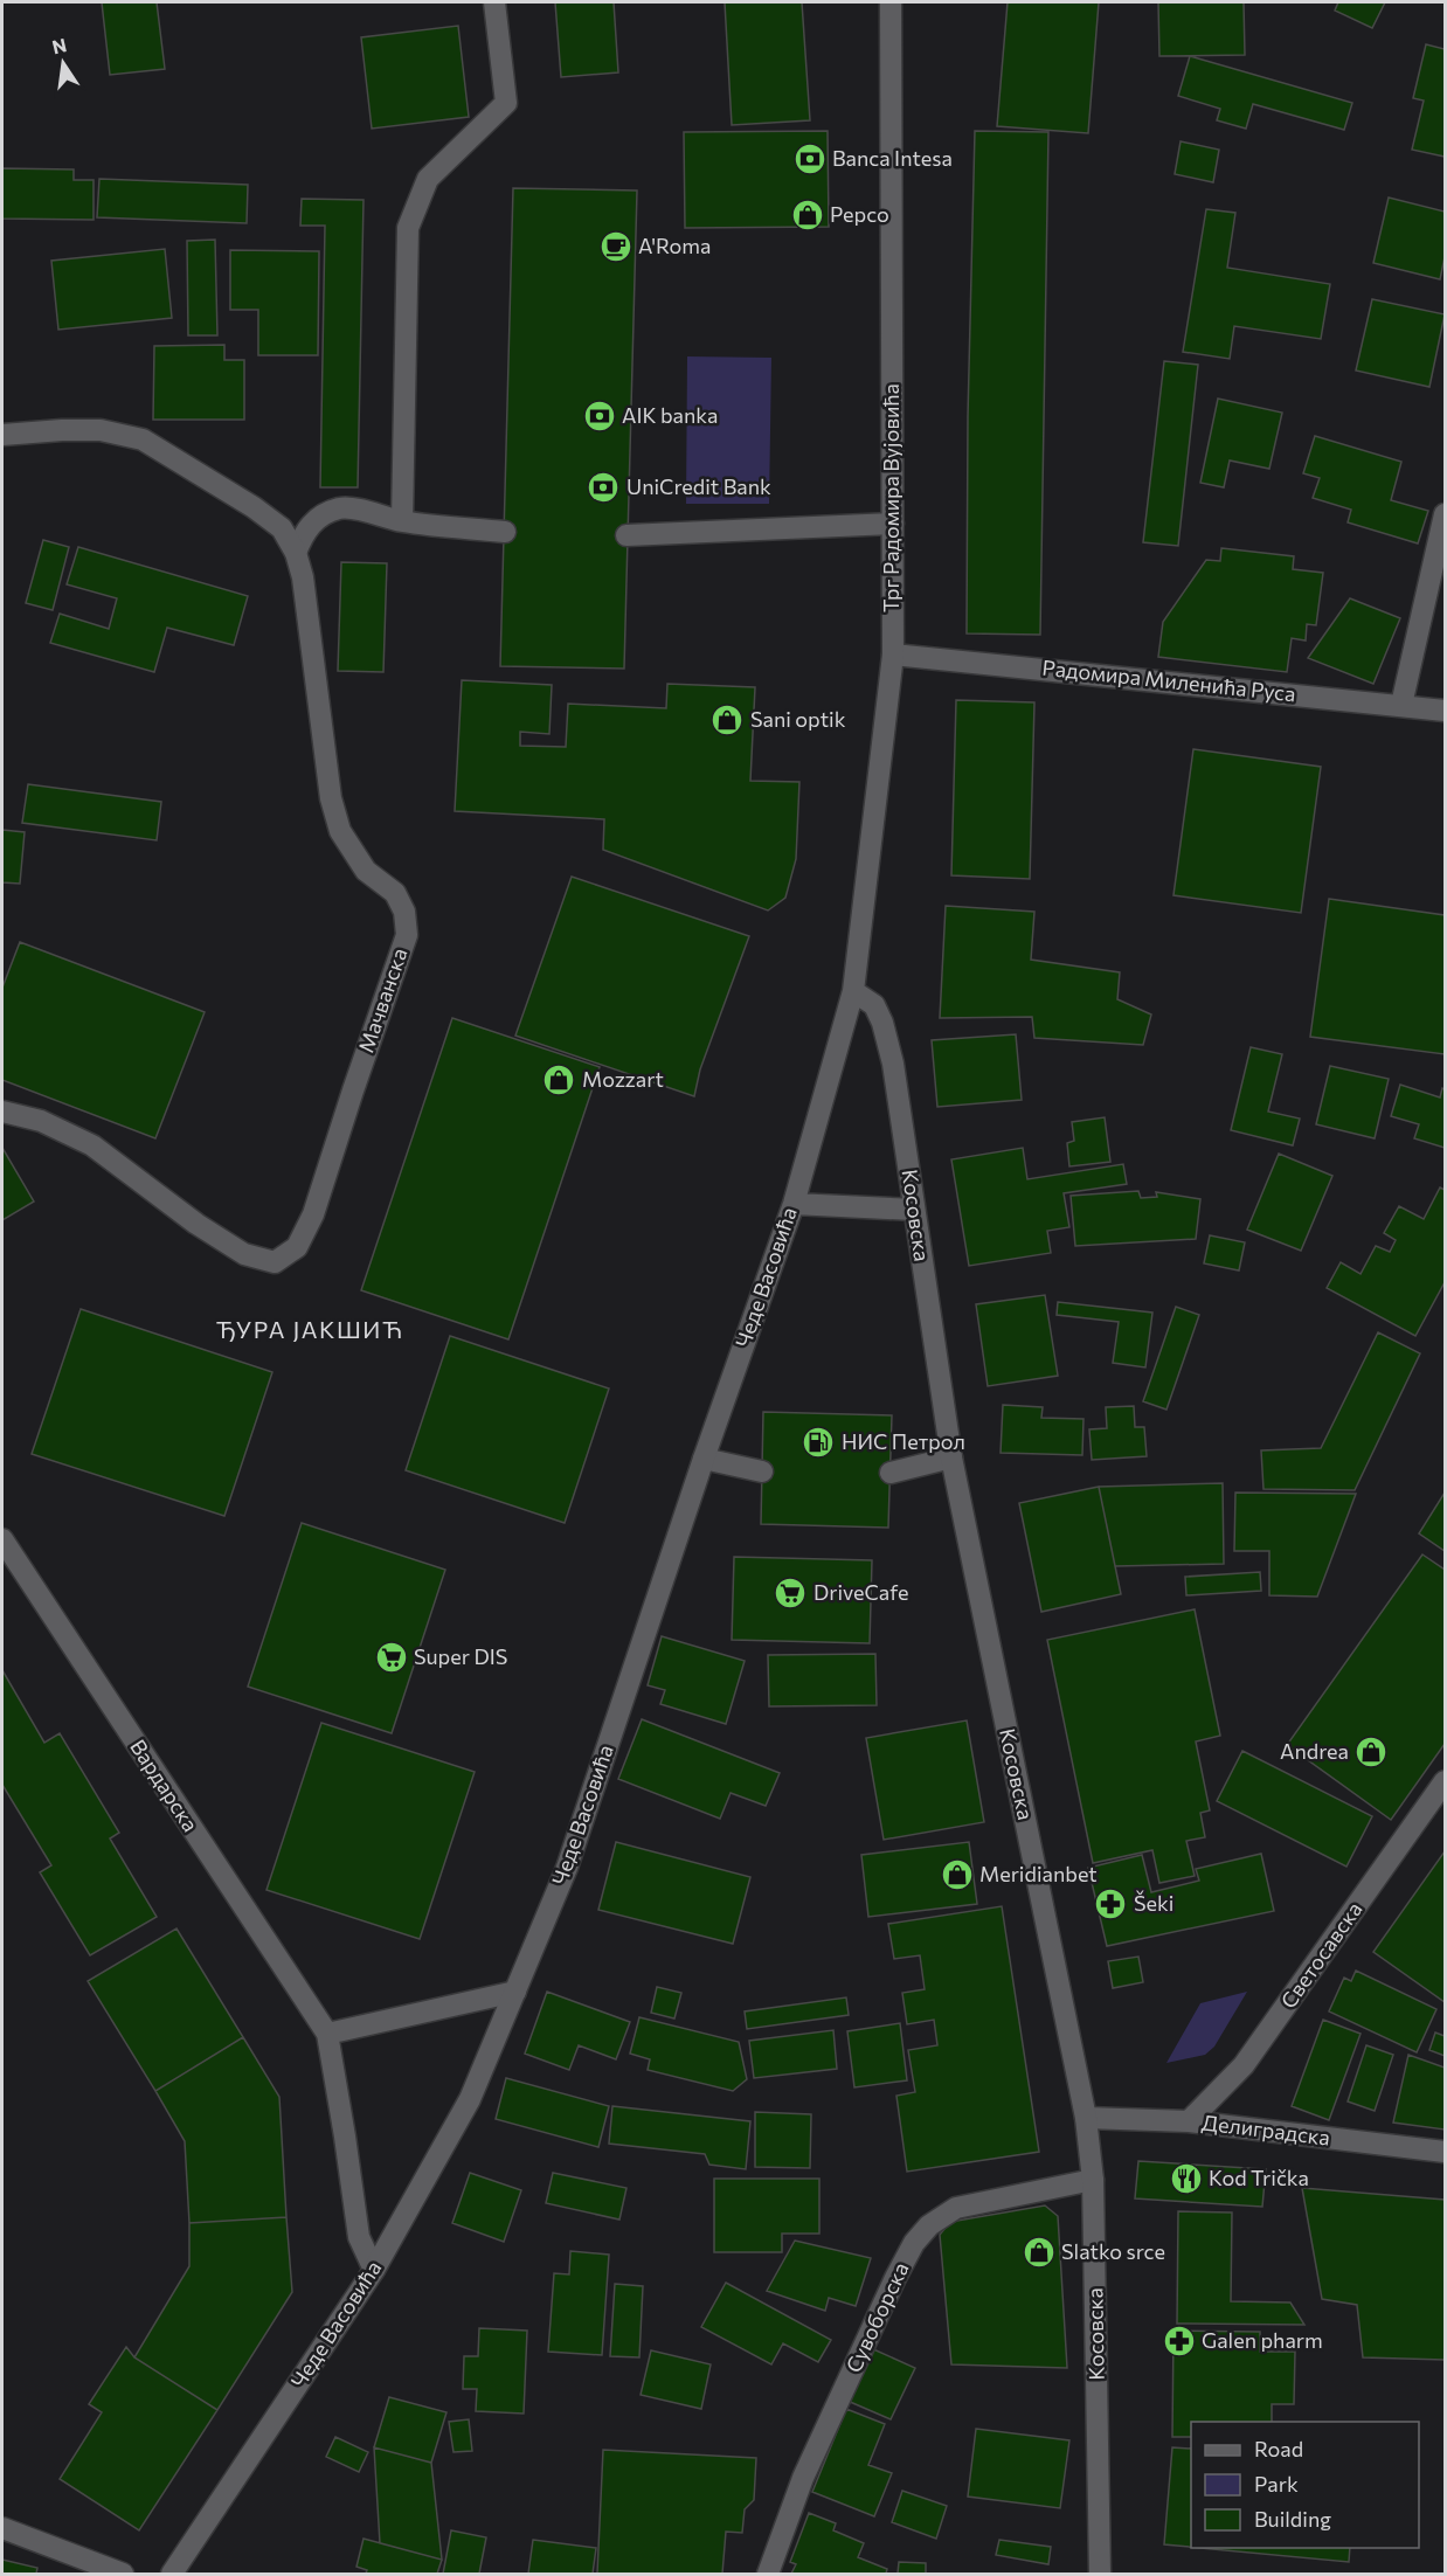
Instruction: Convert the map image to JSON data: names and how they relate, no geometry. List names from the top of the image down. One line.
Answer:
{"streets":{"street":["Трг Радомира Вујовића","Радомира Миленића Руса","Мачванска","Косовска","Чеде Васовића","Вардарска","Светосавска","Делиградска","Сувоборска"]},"crossings":[["Трг Радомира Вујовића","Радомира Миленића Руса"],["Трг Радомира Вујовића","Косовска"],["Трг Радомира Вујовића","Чеде Васовића"],["Косовска","Чеде Васовића"],["Косовска","Делиградска"],["Косовска","Сувоборска"],["Чеде Васовића","Вардарска"],["Светосавска","Делиградска"]],"districts":["ЂУРА ЈАКШИЋ"],"places":{"bank":["Banca Intesa","AIK banka","UniCredit Bank"],"shop":["Pepco","Sani optik","Mozzart","Andrea","Meridianbet","Slatko srce"],"cafe":["A'Roma"],"fuel station":["НИС Петрол"],"supermarket":["DriveCafe","Super DIS"],"pharmacy":["Šeki","Galen pharm"],"restaurant":["Kod Trička"]},"legend":["Road","Park","Building"],"north":"top"}
